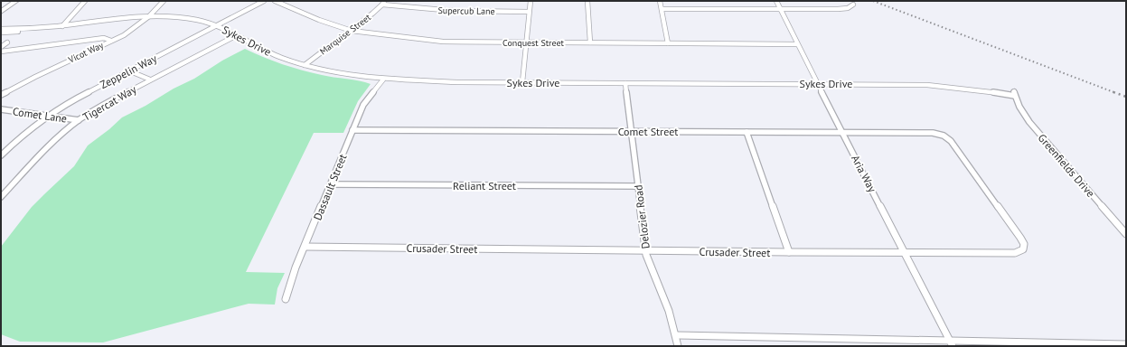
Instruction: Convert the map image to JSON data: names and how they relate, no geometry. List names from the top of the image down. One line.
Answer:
{"streets":{"street":["Supercub Lane","Marquise Street","Sykes Drive","Conquest Street","Vicot Way","Zeppelin Way","Tigercat Way","Comet Lane","Comet Street","Greenfields Drive","Aria Way","Reliant Street","Dassault Street","Delozier Road","Crusader Street"]},"crossings":[["Supercub Lane","Marquise Street"],["Marquise Street","Sykes Drive"],["Marquise Street","Conquest Street"],["Sykes Drive","Vicot Way"],["Sykes Drive","Zeppelin Way"],["Sykes Drive","Tigercat Way"],["Sykes Drive","Greenfields Drive"],["Sykes Drive","Aria Way"],["Sykes Drive","Dassault Street"],["Sykes Drive","Delozier Road"],["Conquest Street","Aria Way"],["Zeppelin Way","Comet Lane"],["Tigercat Way","Comet Lane"],["Comet Street","Aria Way"],["Comet Street","Dassault Street"],["Comet Street","Delozier Road"],["Comet Street","Crusader Street"],["Aria Way","Crusader Street"],["Reliant Street","Dassault Street"],["Reliant Street","Delozier Road"],["Dassault Street","Crusader Street"],["Delozier Road","Crusader Street"]]}
